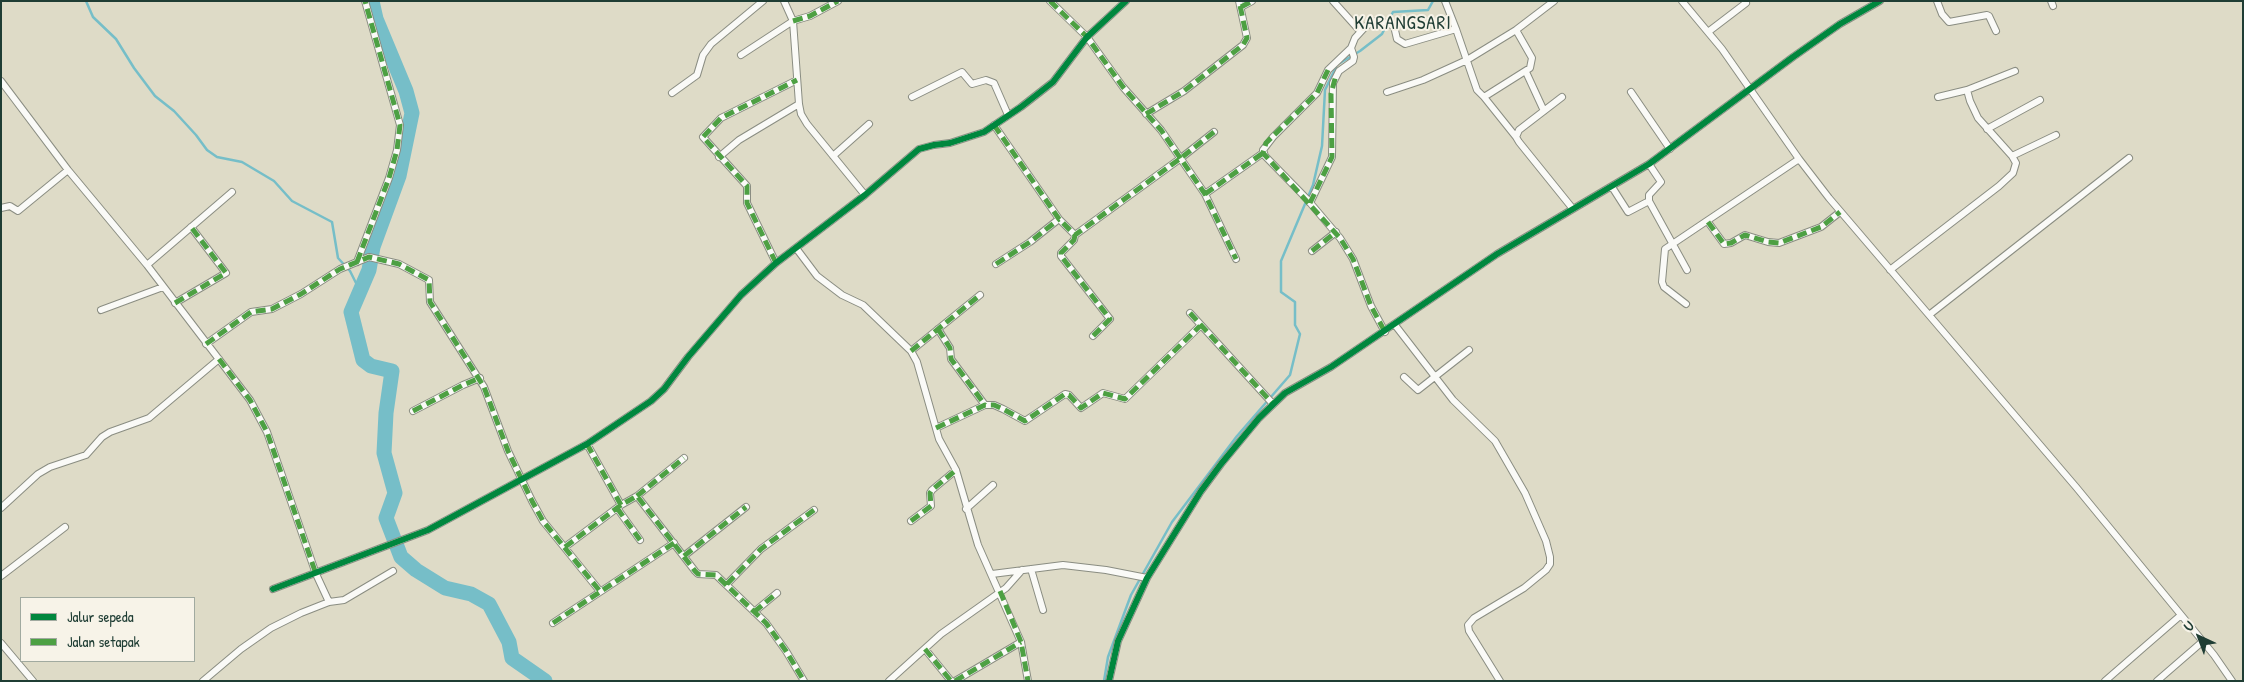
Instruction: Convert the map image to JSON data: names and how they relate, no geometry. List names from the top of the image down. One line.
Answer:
{"districts":["KARANGSARI"],"legend":["Jalur sepeda","Jalan setapak"],"north":"top left"}
